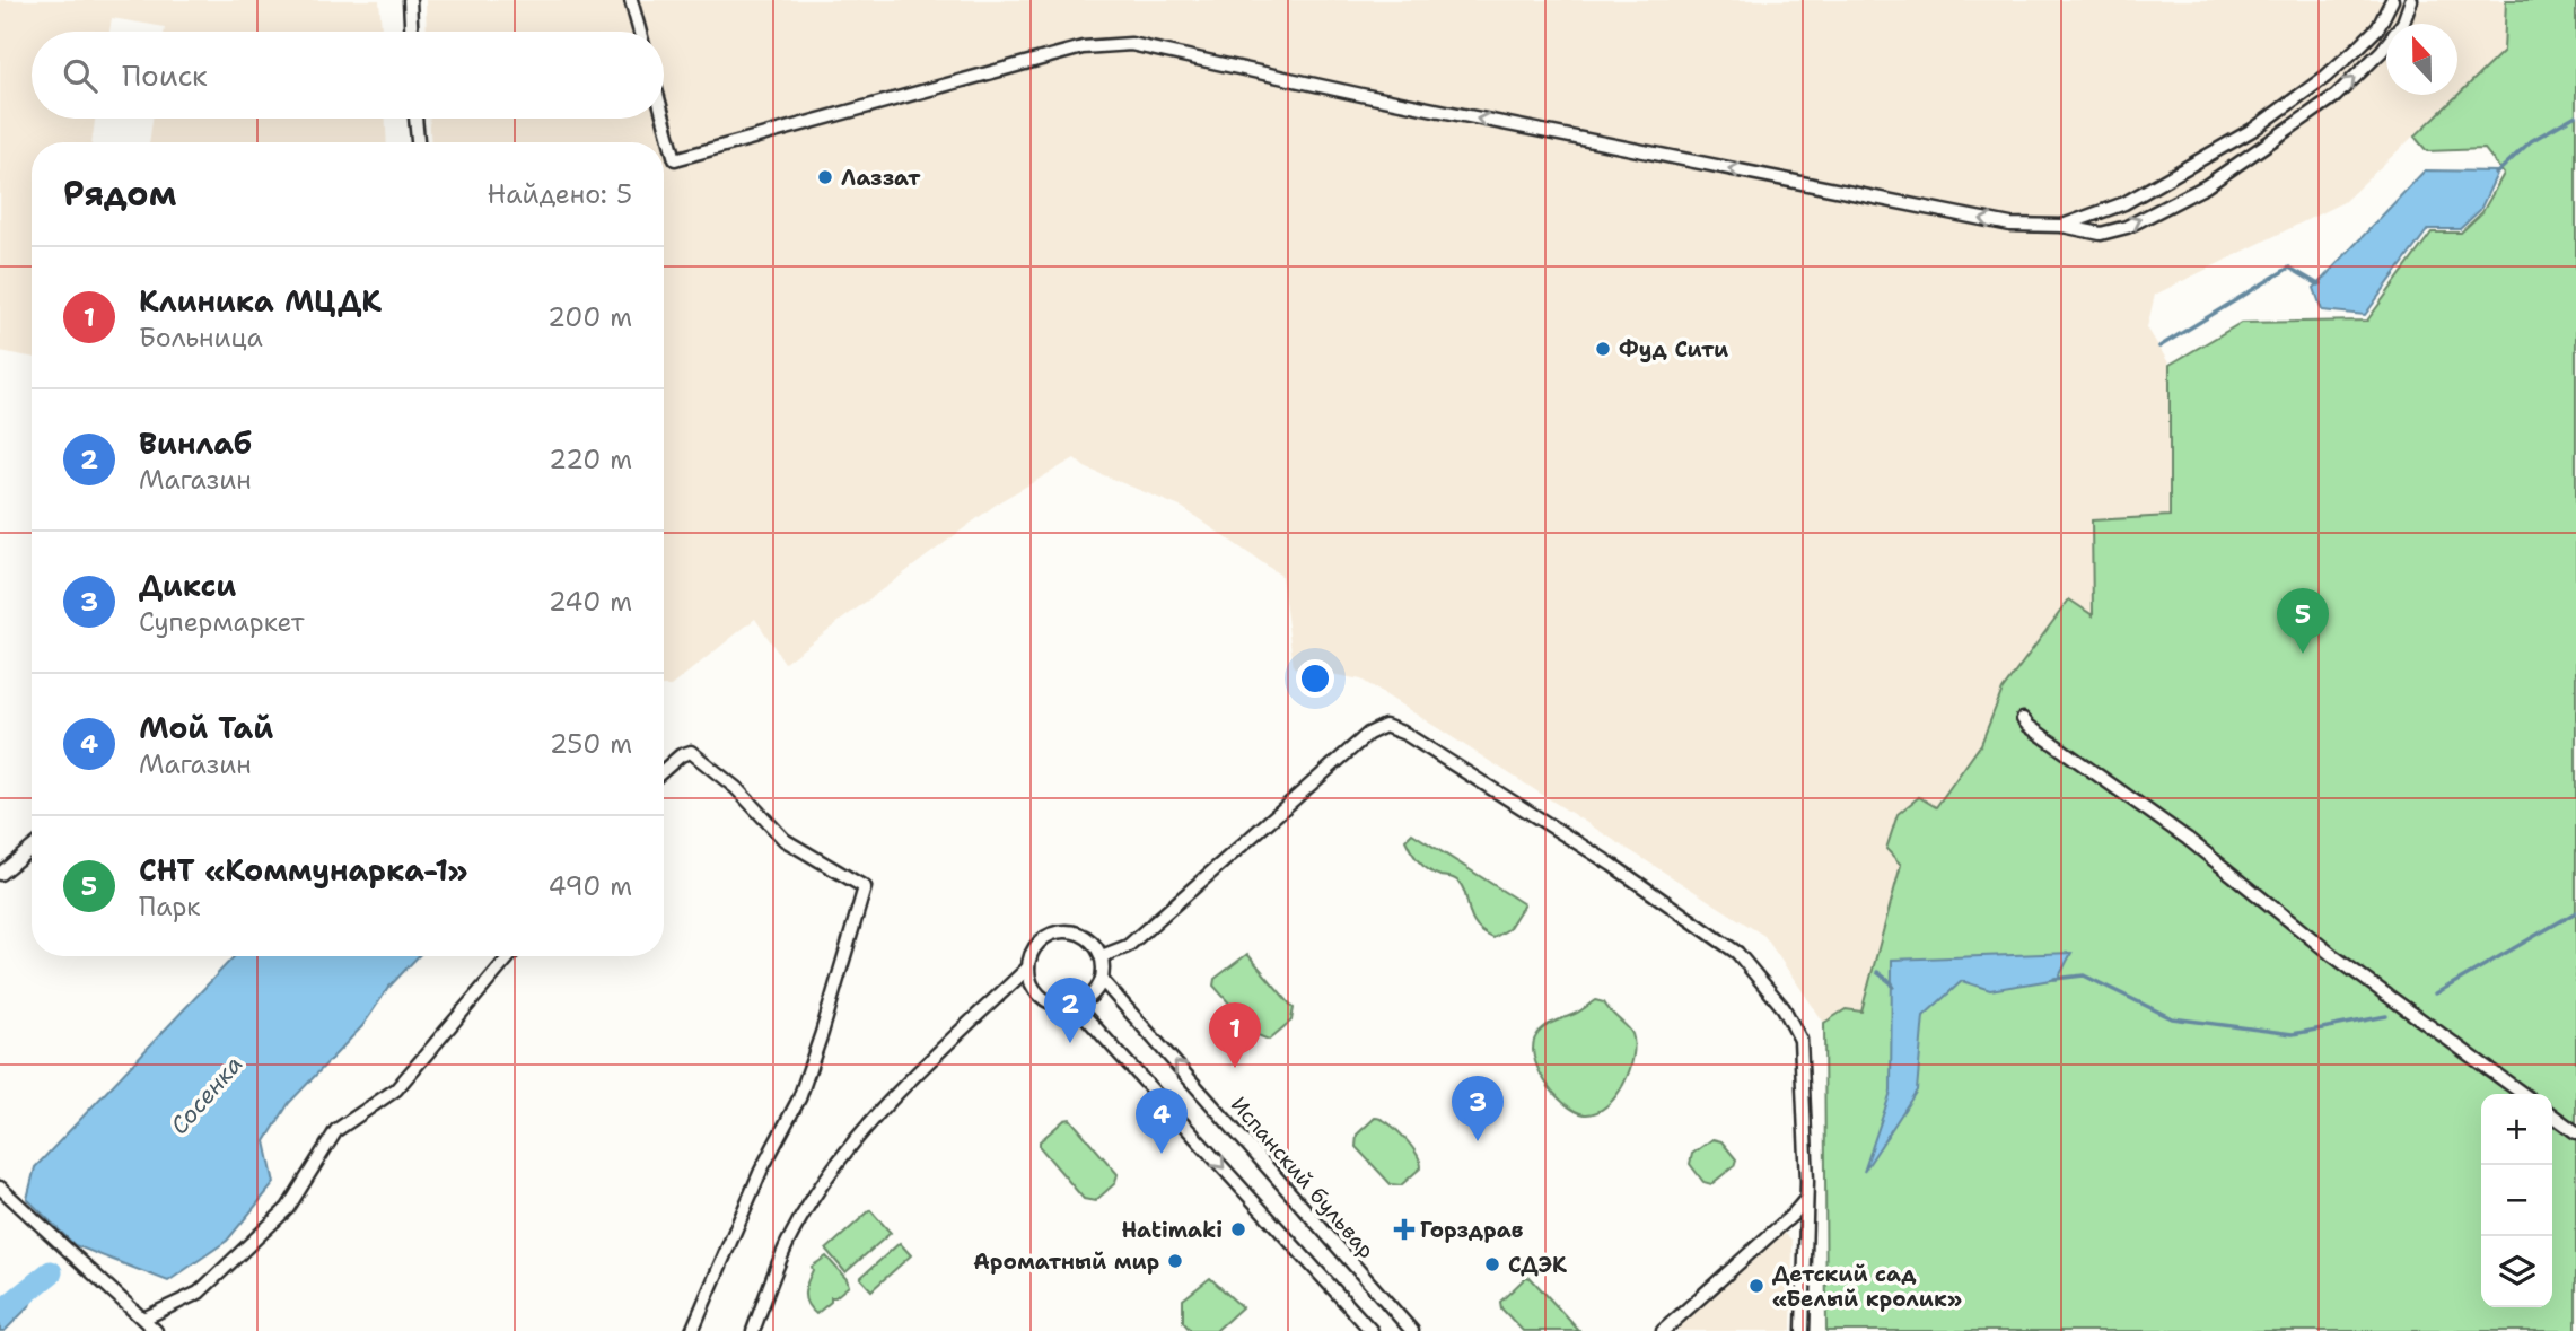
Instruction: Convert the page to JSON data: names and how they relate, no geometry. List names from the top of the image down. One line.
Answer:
{"streets":{"street":["Испанский бульвар"]},"water":["Сосенка"],"places":{"other":["Лаззат","Фуд Сити","Hatimaki","Ароматный мир","СДЭК","Детский сад «Белый кролик»"],"health":["Горздрав"]},"north":"top","page":{"search":"Поиск","heading":["Рядом","Найдено: 5"],"list":[{"mark":"1","name":"Клиника МЦДК","note":"Больница","value":"200 m"},{"mark":"2","name":"Винлаб","note":"Магазин","value":"220 m"},{"mark":"3","name":"Дикси","note":"Супермаркет","value":"240 m"},{"mark":"4","name":"Мой Тай","note":"Магазин","value":"250 m"},{"mark":"5","name":"СНТ «Коммунарка-1»","note":"Парк","value":"490 m"}],"pins":["5","2","1","3","4"],"map_buttons":["+","−"]}}
